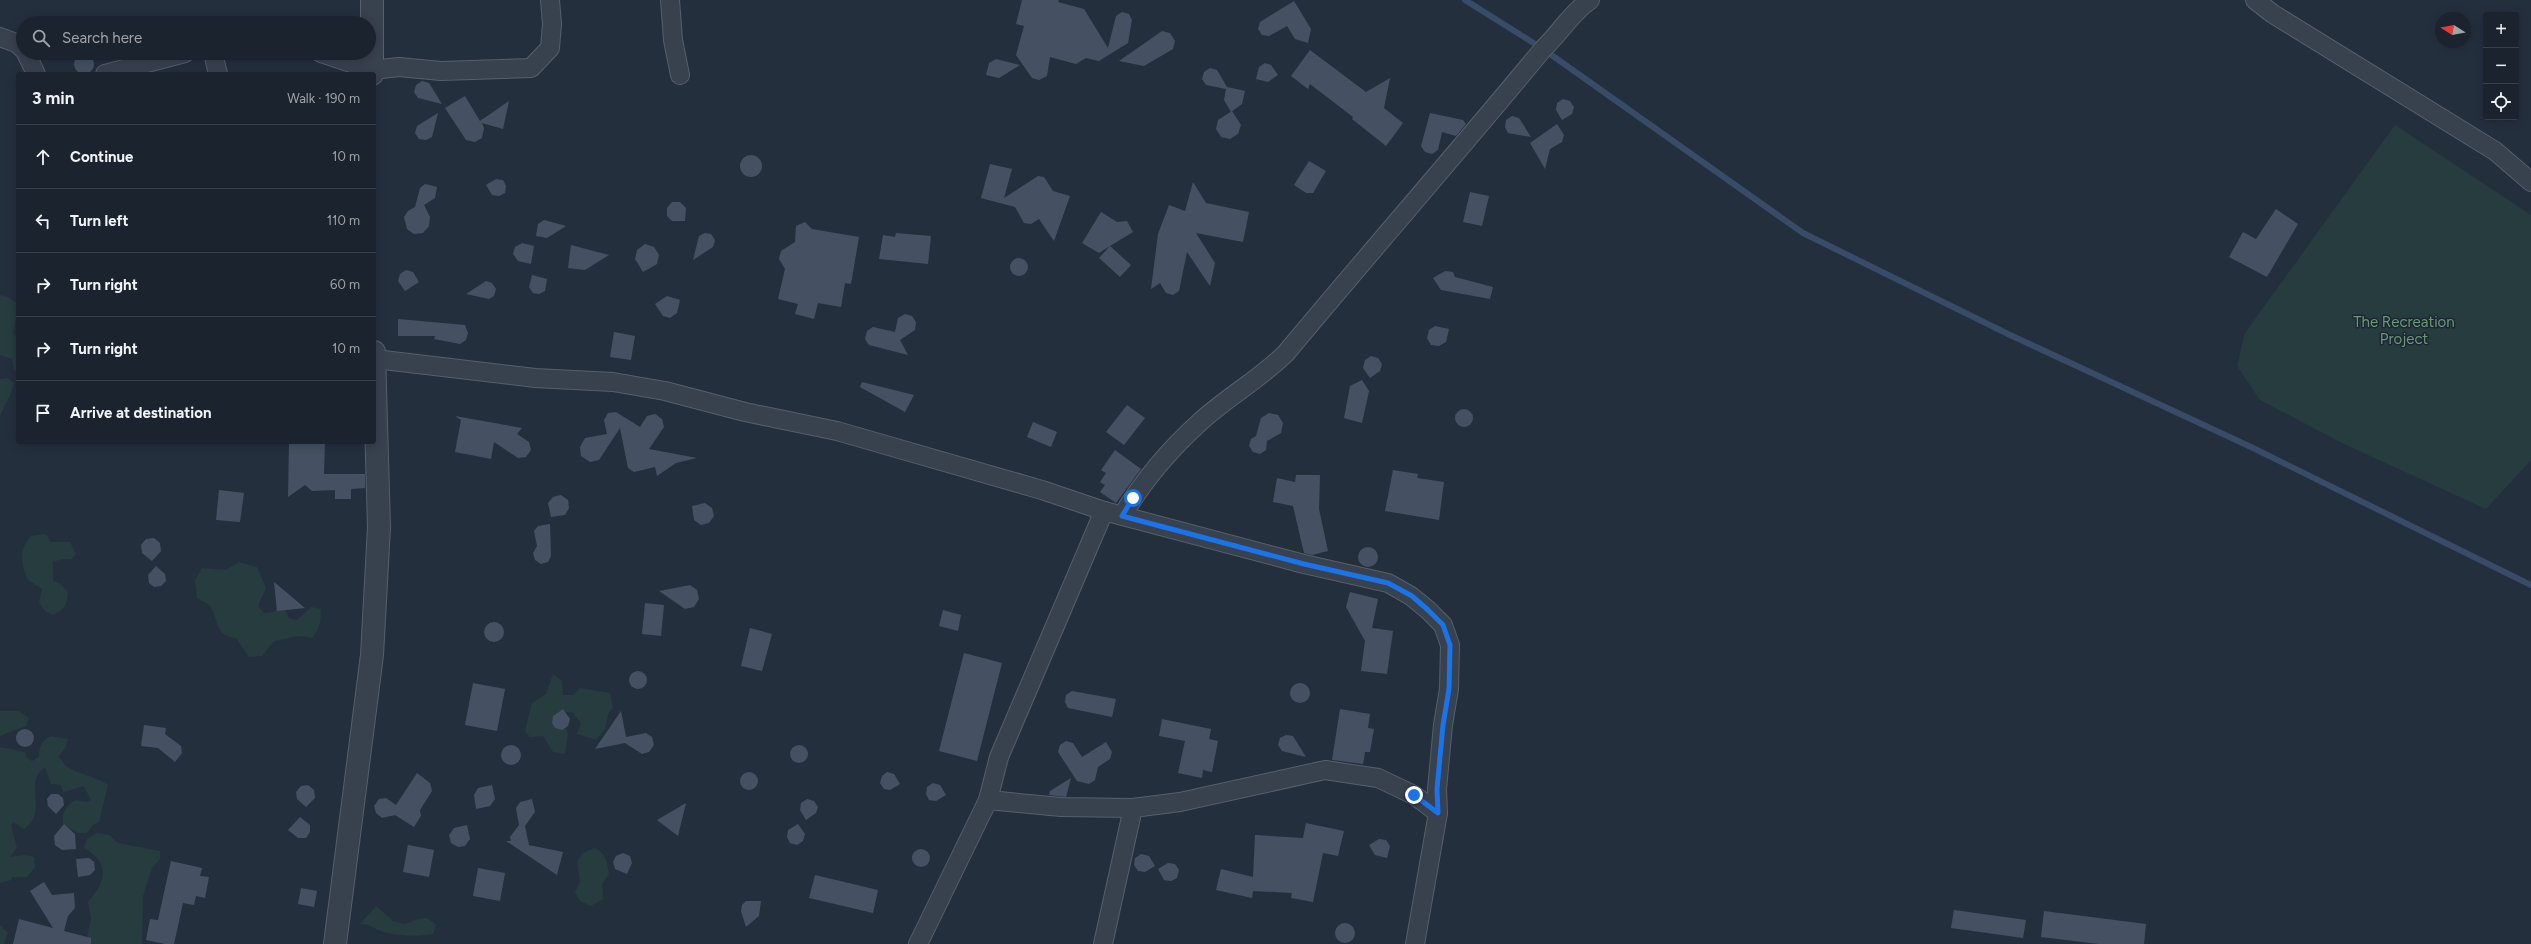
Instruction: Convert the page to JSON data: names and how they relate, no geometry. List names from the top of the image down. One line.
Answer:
{"parks":["The Recreation Project"],"north":"left","page":{"map_buttons":["+","−"],"search":"Search here","heading":["3 min","Walk · 190 m"],"list":[["Continue","10 m"],["Turn left","110 m"],["Turn right","60 m"],["Turn right","10 m"],"Arrive at destination"]}}
